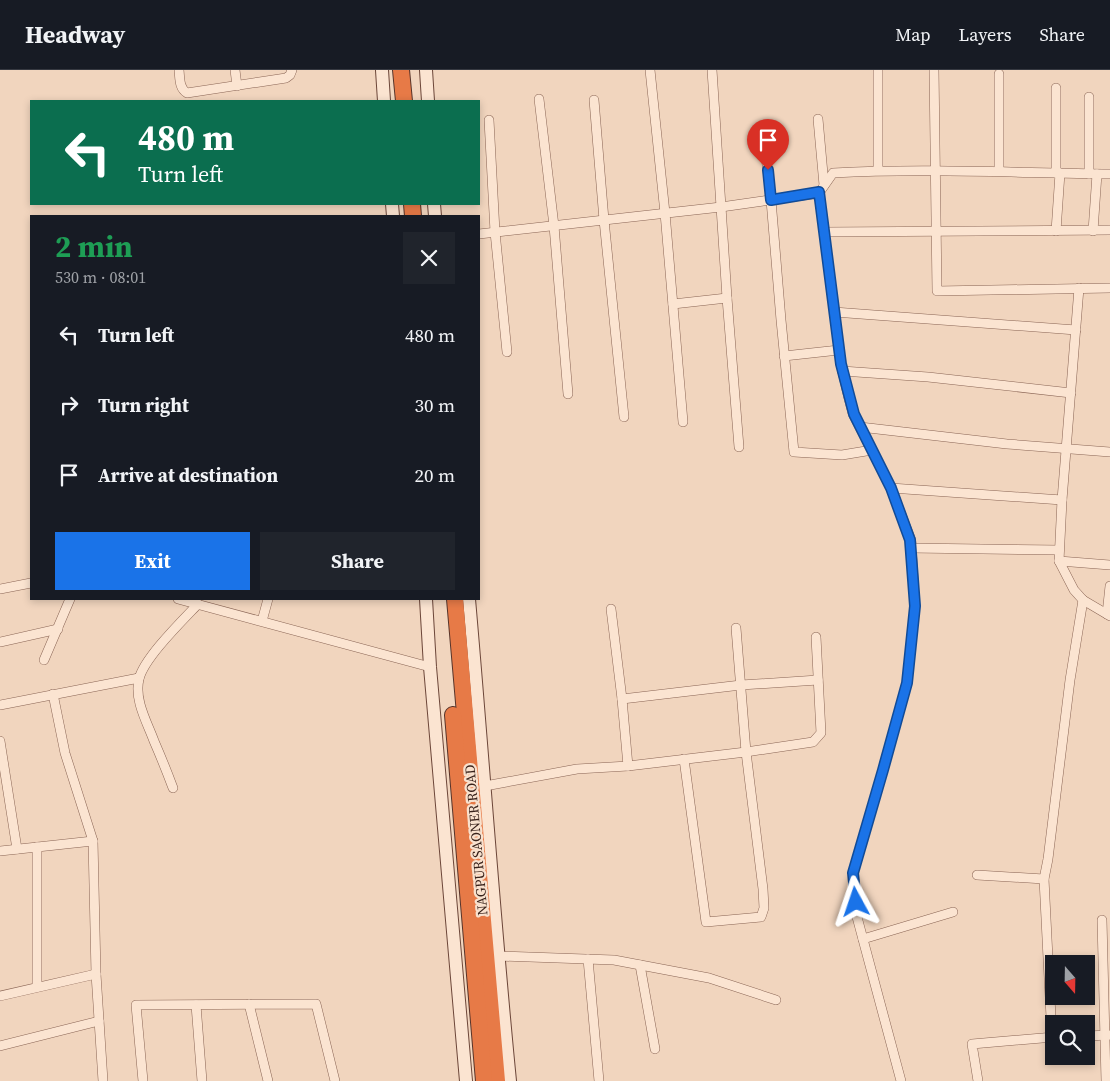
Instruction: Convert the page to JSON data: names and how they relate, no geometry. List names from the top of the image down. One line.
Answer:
{"streets":{"highway":["NAGPUR SAONER ROAD"]},"north":"bottom","page":{"header":"Headway","nav":["Map","Layers","Share"],"turn":["480 m","Turn left"],"heading":["2 min","530 m · 08:01"],"list":[{"name":"Turn left","value":"480 m"},{"name":"Turn right","value":"30 m"},{"name":"Arrive at destination","value":"20 m"}],"buttons":["Exit","Share"]}}
